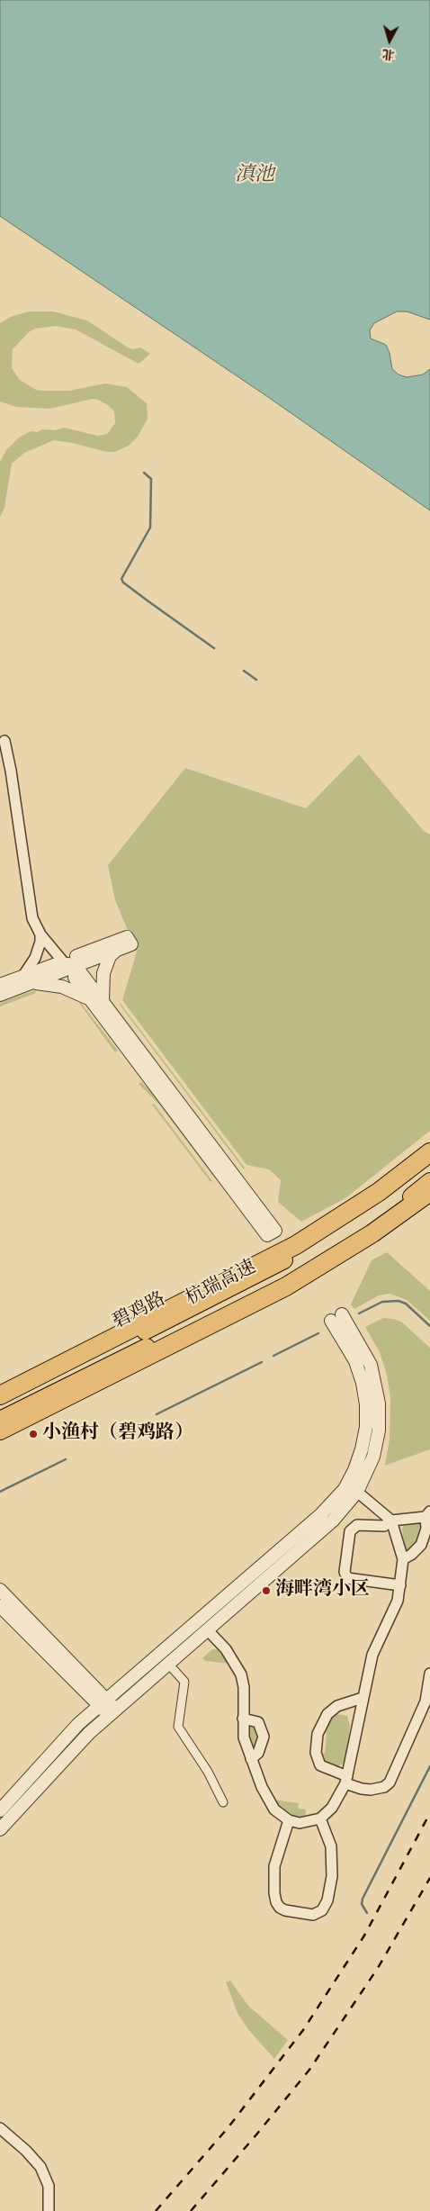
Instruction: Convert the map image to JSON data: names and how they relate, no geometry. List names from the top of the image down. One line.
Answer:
{"streets":{"highway":["杭瑞高速","碧鸡路"]},"water":["滇池"],"places":["小渔村（碧鸡路）","海畔湾小区"],"north":"bottom"}
